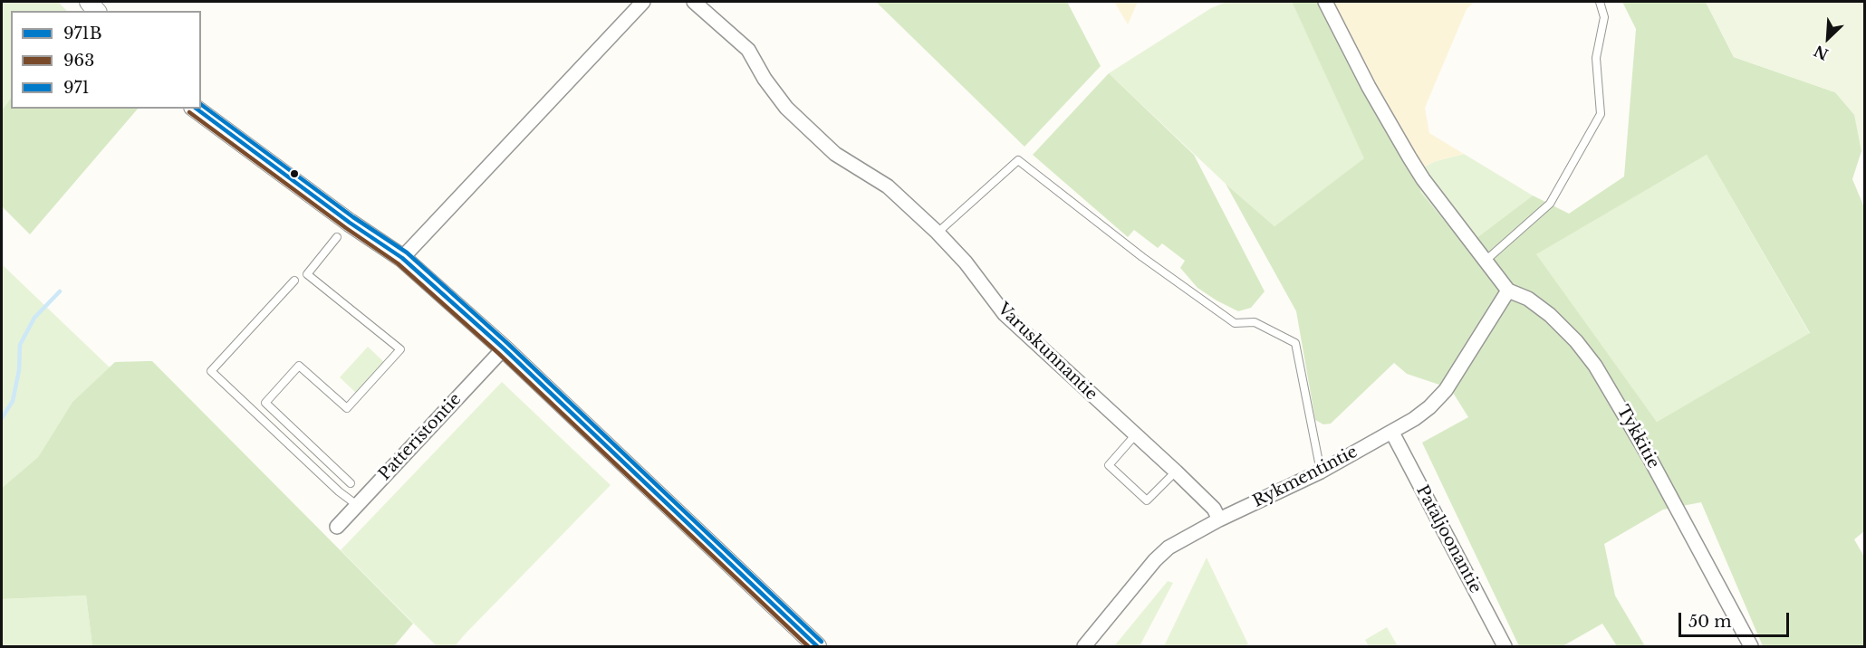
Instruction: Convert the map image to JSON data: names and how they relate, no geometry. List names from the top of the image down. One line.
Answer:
{"streets":{"street":["Varuskunnantie","Patteristontie","Tykkitie","Rykmentintie","Pataljoonantie"]},"crossings":[["Varuskunnantie","Rykmentintie"],["Tykkitie","Rykmentintie"],["Rykmentintie","Pataljoonantie"]],"lines":["transit line 971","transit line 971B","transit line 963"],"legend":["971B","963","971"],"scale_bar":"50 m","north":"bottom left"}
